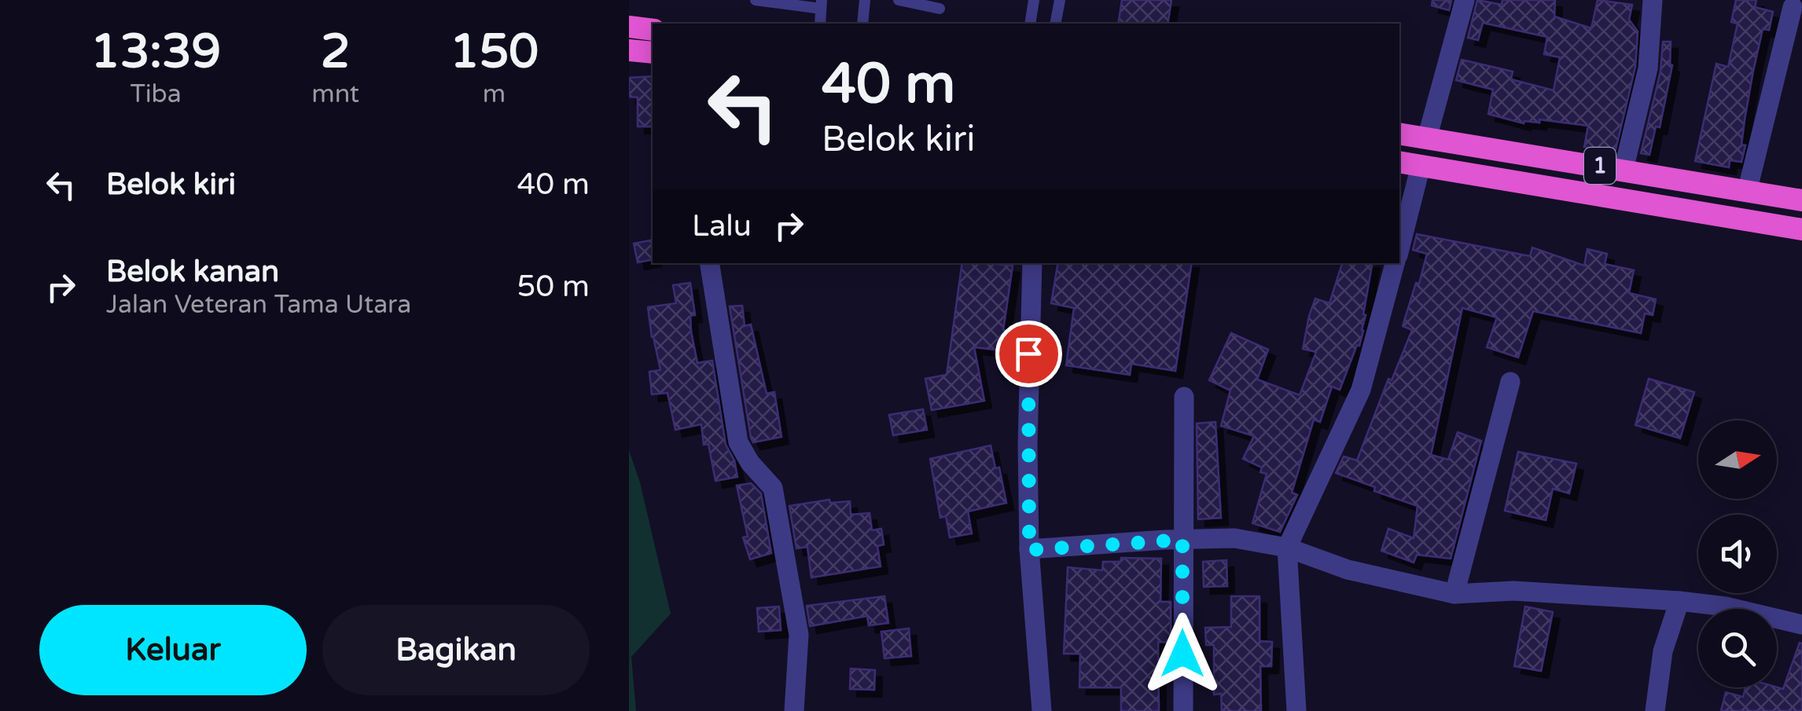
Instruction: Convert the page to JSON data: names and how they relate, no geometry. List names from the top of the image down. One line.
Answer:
{"streets":{"highway":["1"]},"north":"right","page":{"eta":["13:39","Tiba","2","mnt","150","m"],"turn":["40 m","Belok kiri"],"list":[{"name":"Belok kiri","value":"40 m"},{"name":"Belok kanan","note":"Jalan Veteran Tama Utara","value":"50 m"}],"then":"Lalu","buttons":["Keluar","Bagikan"]}}
